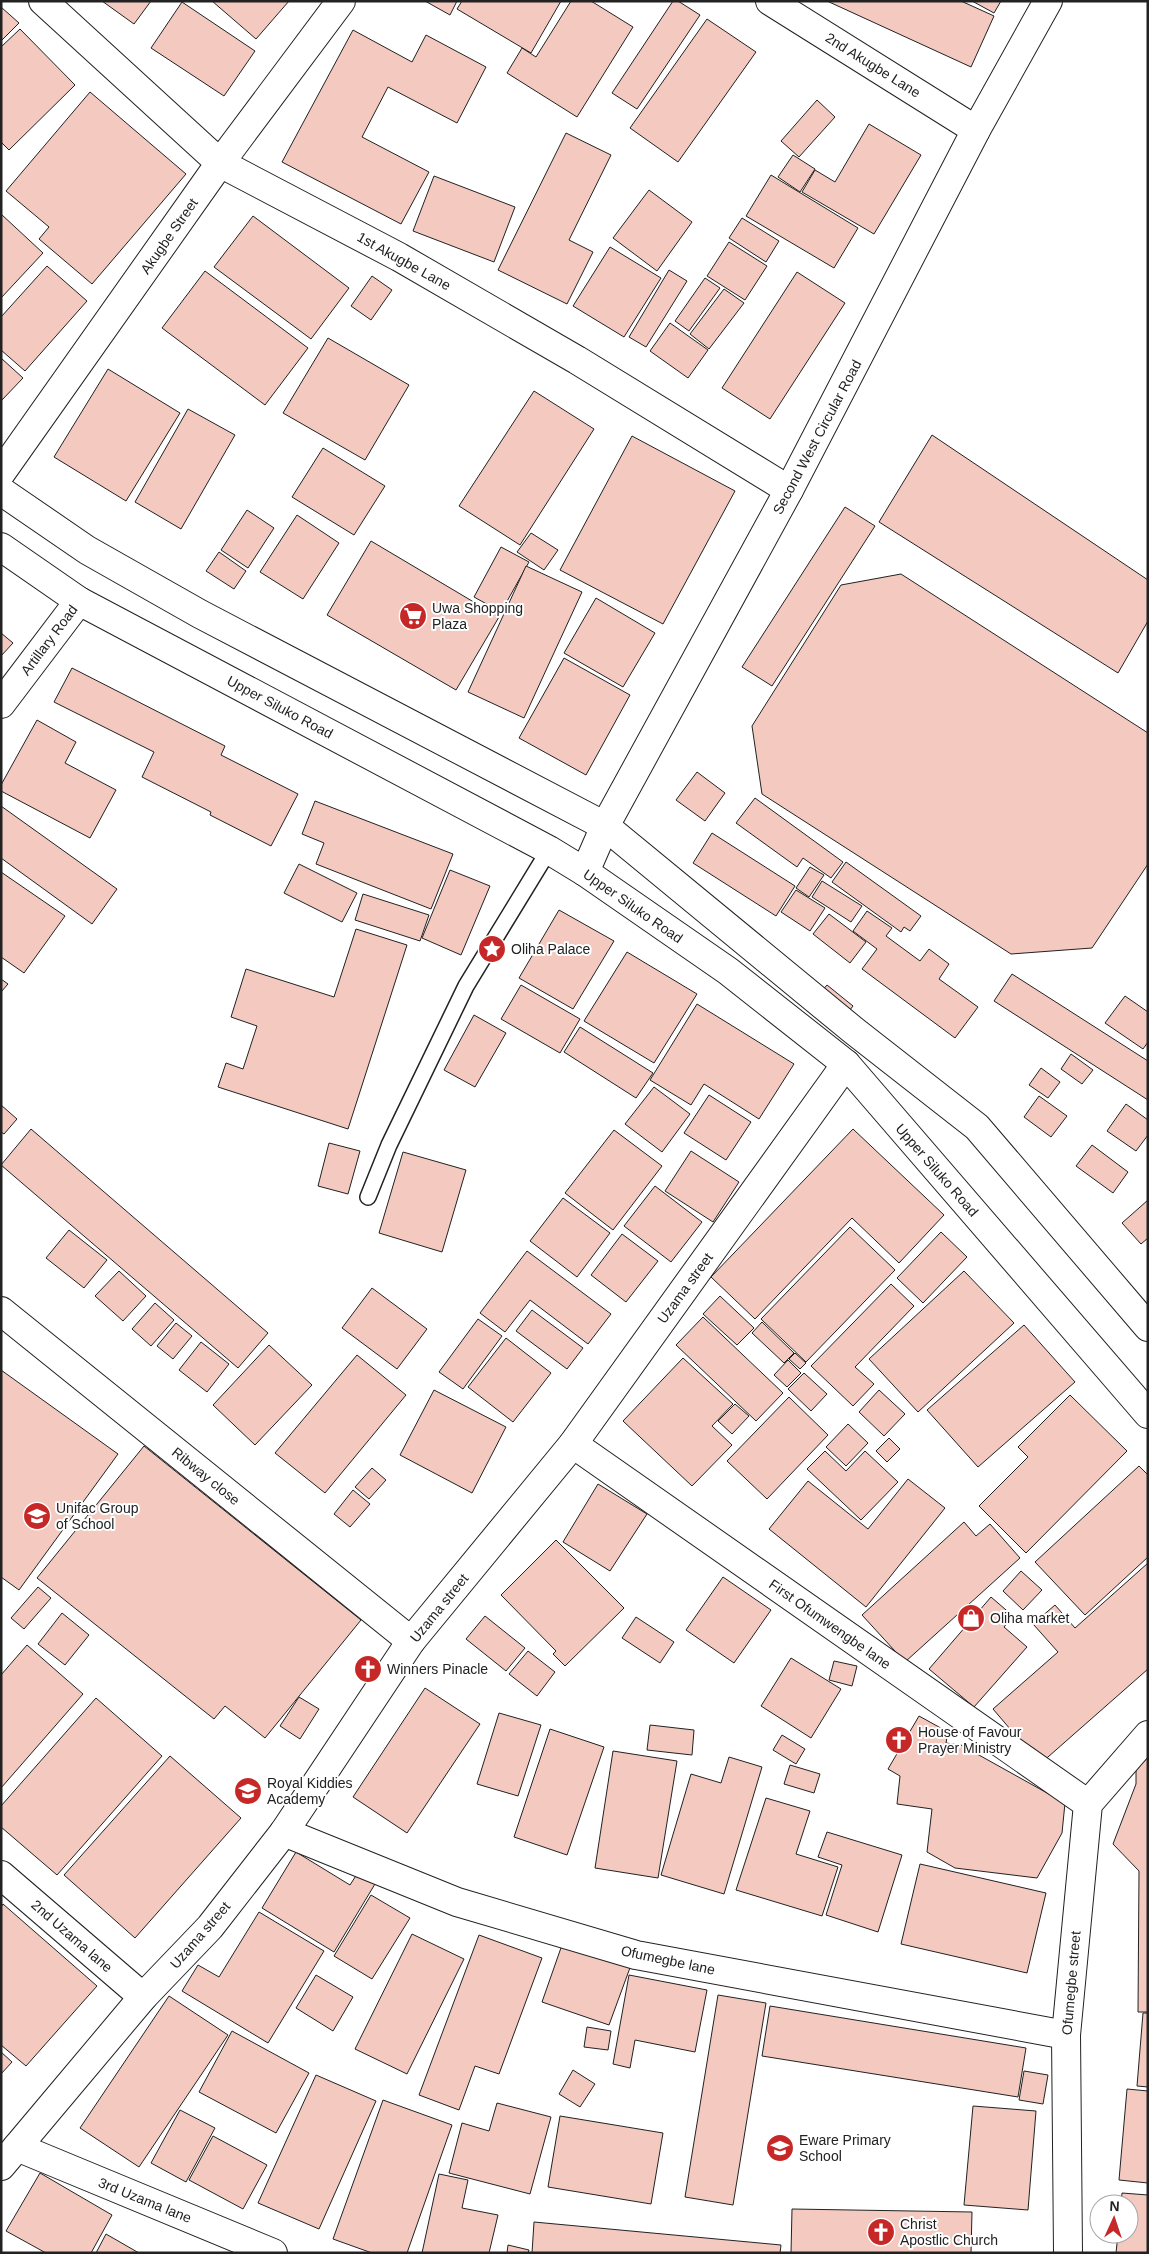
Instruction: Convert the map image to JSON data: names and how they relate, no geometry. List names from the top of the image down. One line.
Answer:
{"streets":{"street":["2nd Akugbe Lane","Akugbe Street","1st Akugbe Lane","Second West Circular Road","Artillary Road","Upper Siluko Road","Uzama street","Ribway close","First Ofumwengbe lane","2nd Uzama lane","Ofumegbe lane","Ofumegbe street","3rd Uzama lane"]},"crossings":[["2nd Akugbe Lane","Second West Circular Road"],["Akugbe Street","1st Akugbe Lane"],["1st Akugbe Lane","Second West Circular Road"],["Second West Circular Road","Upper Siluko Road"],["Artillary Road","Upper Siluko Road"],["Upper Siluko Road","Uzama street"],["Uzama street","Ribway close"],["Uzama street","First Ofumwengbe lane"],["Uzama street","2nd Uzama lane"],["Uzama street","Ofumegbe lane"],["Uzama street","3rd Uzama lane"],["First Ofumwengbe lane","Ofumegbe street"],["Ofumegbe lane","Ofumegbe street"]],"places":{"supermarket":["Uwa Shopping Plaza"],"place":["Oliha Palace"],"school or university":["Unifac Group of School","Royal Kiddies Academy","Eware Primary School"],"shop":["Oliha market"],"church":["Winners Pinacle","House of Favour Prayer Ministry","Christ Apostlic Church"]},"north":"top"}
